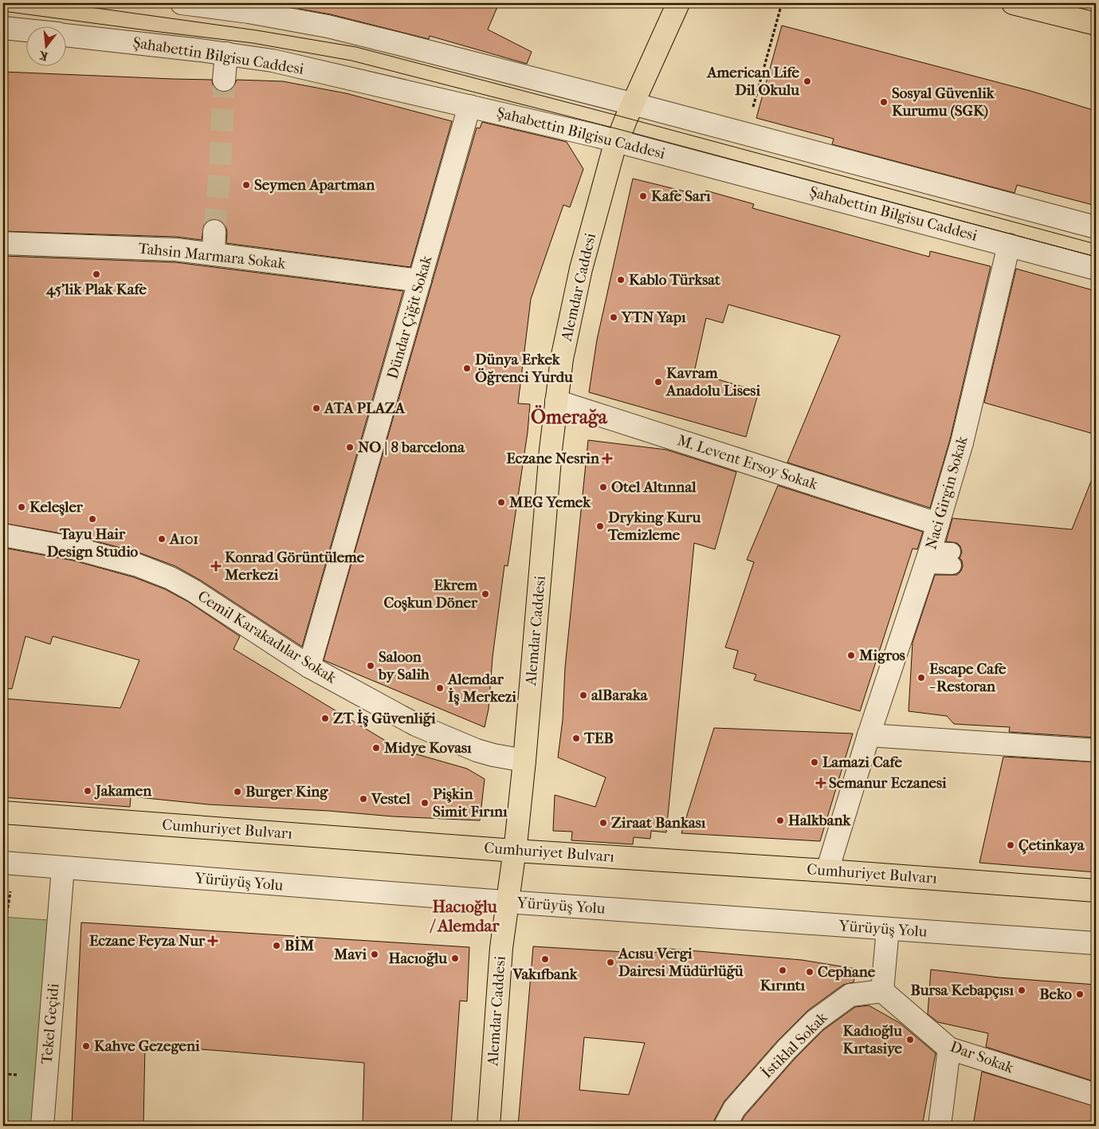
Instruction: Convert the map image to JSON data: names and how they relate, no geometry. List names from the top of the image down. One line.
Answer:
{"streets":{"main road":["Alemdar Caddesi","Cumhuriyet Bulvarı"],"street":["Şahabettin Bilgisu Caddesi","Tahsin Marmara Sokak","Dündar Çiğit Sokak","M. Levent Ersoy Sokak","Naci Girgin Sokak","Cemil Karakadılar Sokak","Yürüyüş Yolu","Tekel Geçidi","İstiklal Sokak","Dar Sokak"]},"crossings":[["Şahabettin Bilgisu Caddesi","Alemdar Caddesi"],["Şahabettin Bilgisu Caddesi","Dündar Çiğit Sokak"],["Şahabettin Bilgisu Caddesi","Naci Girgin Sokak"],["Tahsin Marmara Sokak","Dündar Çiğit Sokak"],["Alemdar Caddesi","M. Levent Ersoy Sokak"],["Alemdar Caddesi","Cemil Karakadılar Sokak"],["Alemdar Caddesi","Cumhuriyet Bulvarı"],["Alemdar Caddesi","Yürüyüş Yolu"],["Dündar Çiğit Sokak","Cemil Karakadılar Sokak"],["M. Levent Ersoy Sokak","Naci Girgin Sokak"],["Naci Girgin Sokak","Cumhuriyet Bulvarı"],["Yürüyüş Yolu","Tekel Geçidi"],["İstiklal Sokak","Dar Sokak"]],"districts":["Ömerağa","Hacıoğlu / Alemdar"],"places":{"other":["American Life Dil Okulu","Sosyal Güvenlik Kurumu (SGK)","Seymen Apartman","Kafe Sarı","45'lik Plak Kafe","Kablo Türksat","YTN Yapı","Dünya Erkek Öğrenci Yurdu","Kavram Anadolu Lisesi","ATA PLAZA","NO | 8 barcelona","Otel Altınnal","MEG Yemek","Keleşler","Tayu Hair Design Studio","Dryking Kuru Temizleme","A101","Ekrem Coşkun Döner","Migros","Saloon by Salih","Escape Cafe - Restoran","Alemdar İş Merkezi","alBaraka","ZT İş Güvenliği","TEB","Midye Kovası","Lamazi Cafe","Jakamen","Burger King","Vestel","Pişkin Simit Fırını","Halkbank","Ziraat Bankası","Çetinkaya","BİM","Mavi","Hacıoğlu","Vakıfbank","Acısu Vergi Dairesi Müdürlüğü","Kırıntı","Cephane","Bursa Kebapçısı","Beko","Kadıoğlu Kırtasiye","Kahve Gezegeni"],"health":["Eczane Nesrin","Konrad Görüntüleme Merkezi","Semanur Eczanesi","Eczane Feyza Nur"]},"north":"bottom"}
